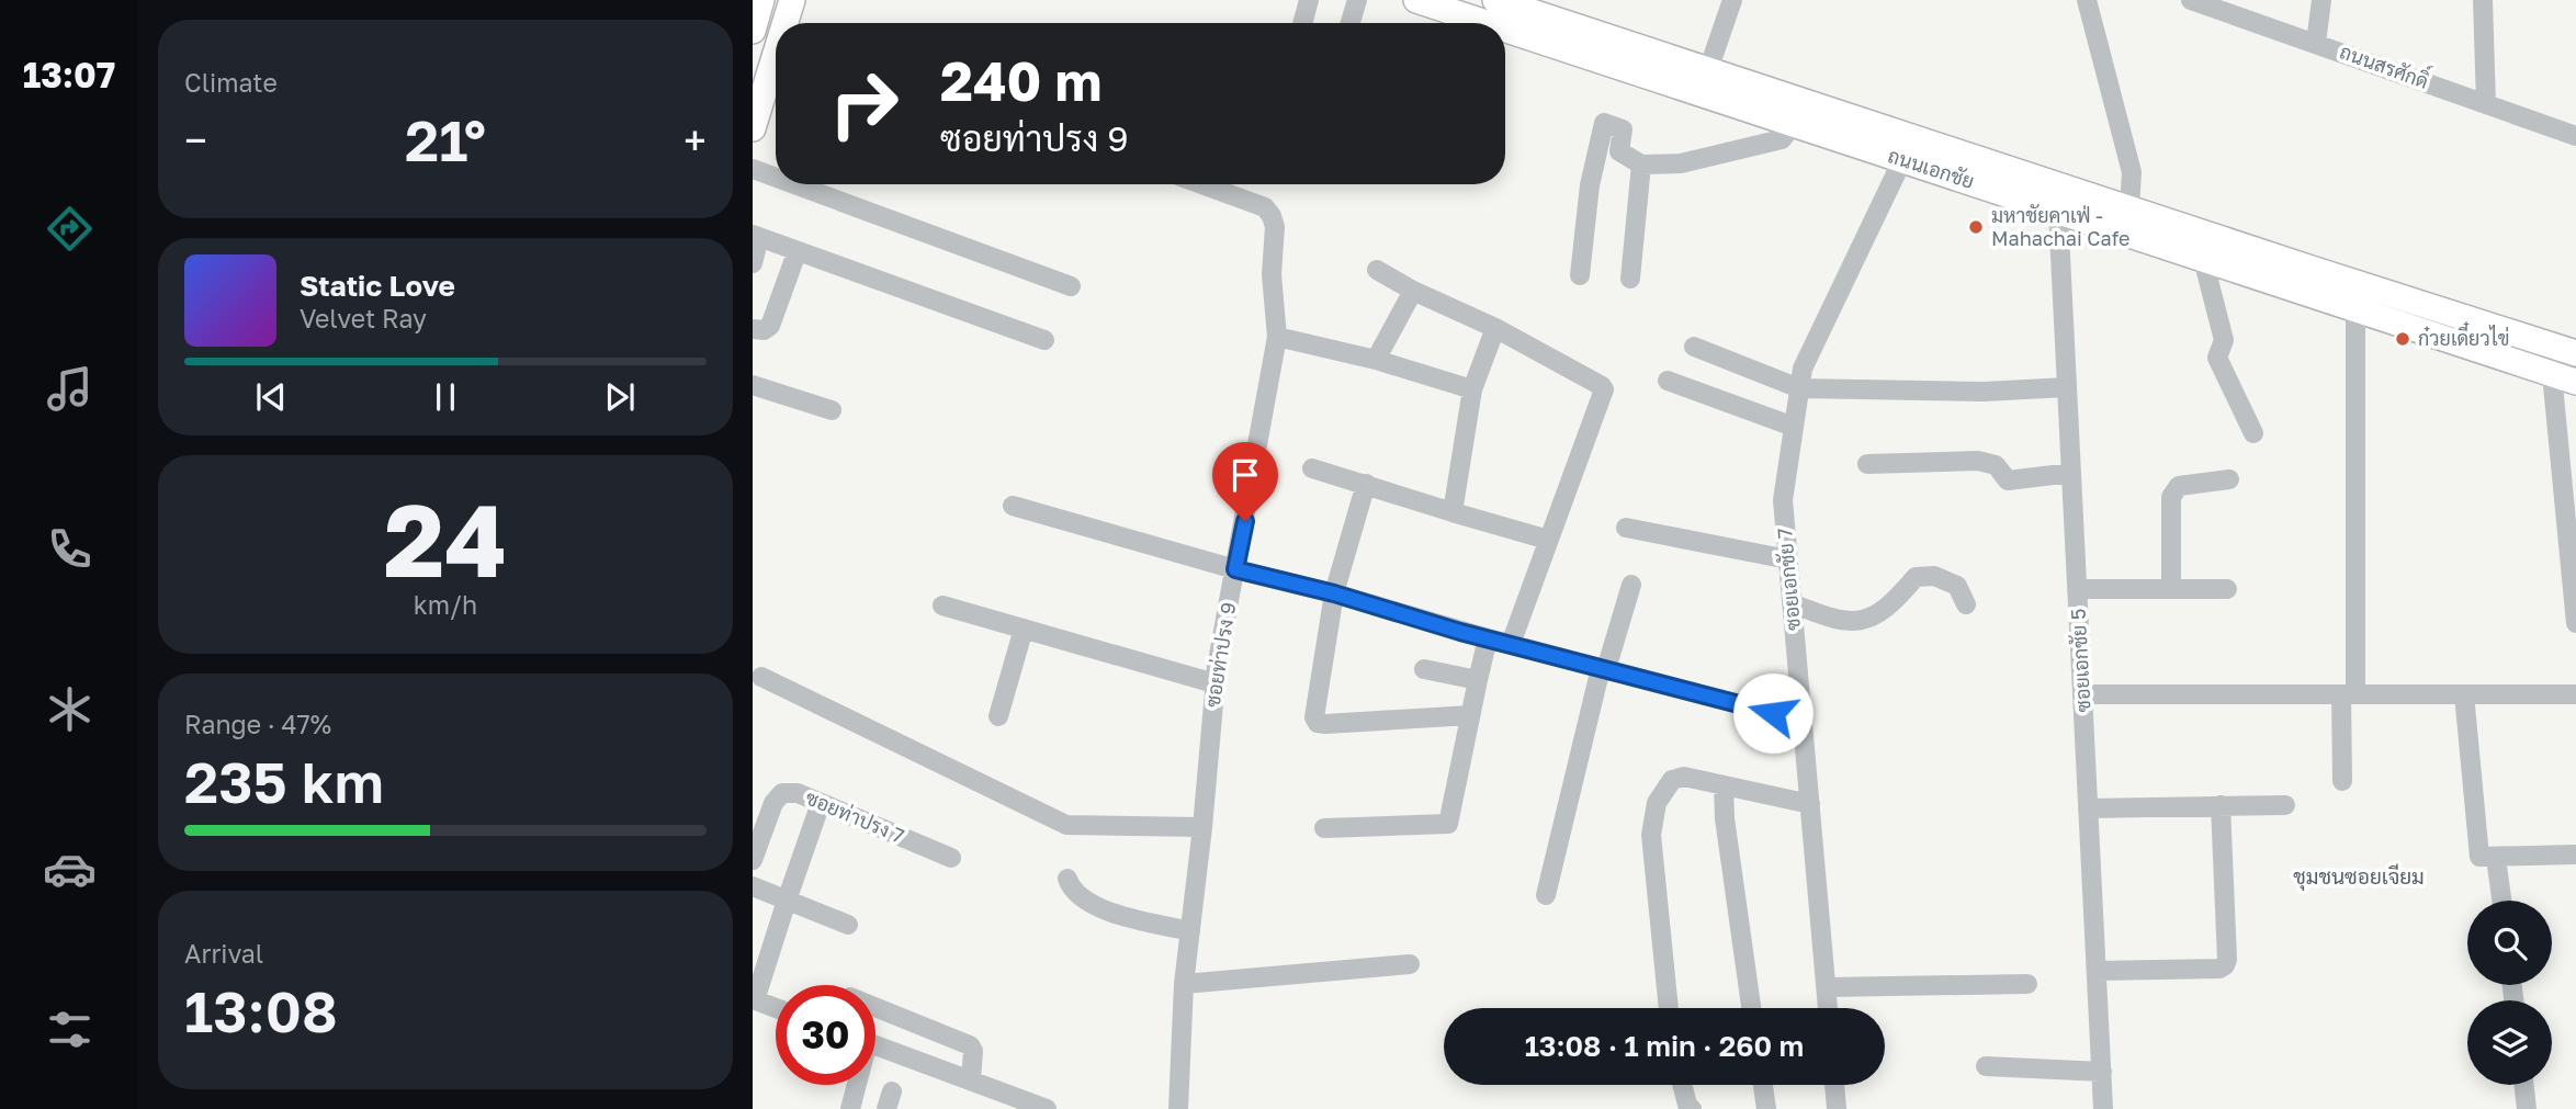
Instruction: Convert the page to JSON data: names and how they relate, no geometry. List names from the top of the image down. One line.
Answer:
{"streets":{"main road":["ถนนเอกชัย"],"street":["ถนนสรศักดิ์","ซอยเอกชัย 7","ซอยท่าปรง 9","ซอยเอกชัย 5","ซอยท่าปรง 7"]},"crossings":[["ถนนเอกชัย","ซอยเอกชัย 7"],["ถนนเอกชัย","ซอยเอกชัย 5"]],"districts":["ชุมชนซอยเจียม"],"places":["มหาชัยคาเฟ่ - Mahachai Cafe","ก๋วยเดี๋ยวไข่"],"page":{"tabs":"13:07","tile":["Climate",["24","km/h"],["Range · 47%","235 km"],["Arrival","13:08"]],"turn":["240 m","ซอยท่าปรง 9"],"heat":["−","21°","+"],"song":["Static Love","Velvet Ray"],"limit":"30","trip":"13:08 · 1 min · 260 m"}}
